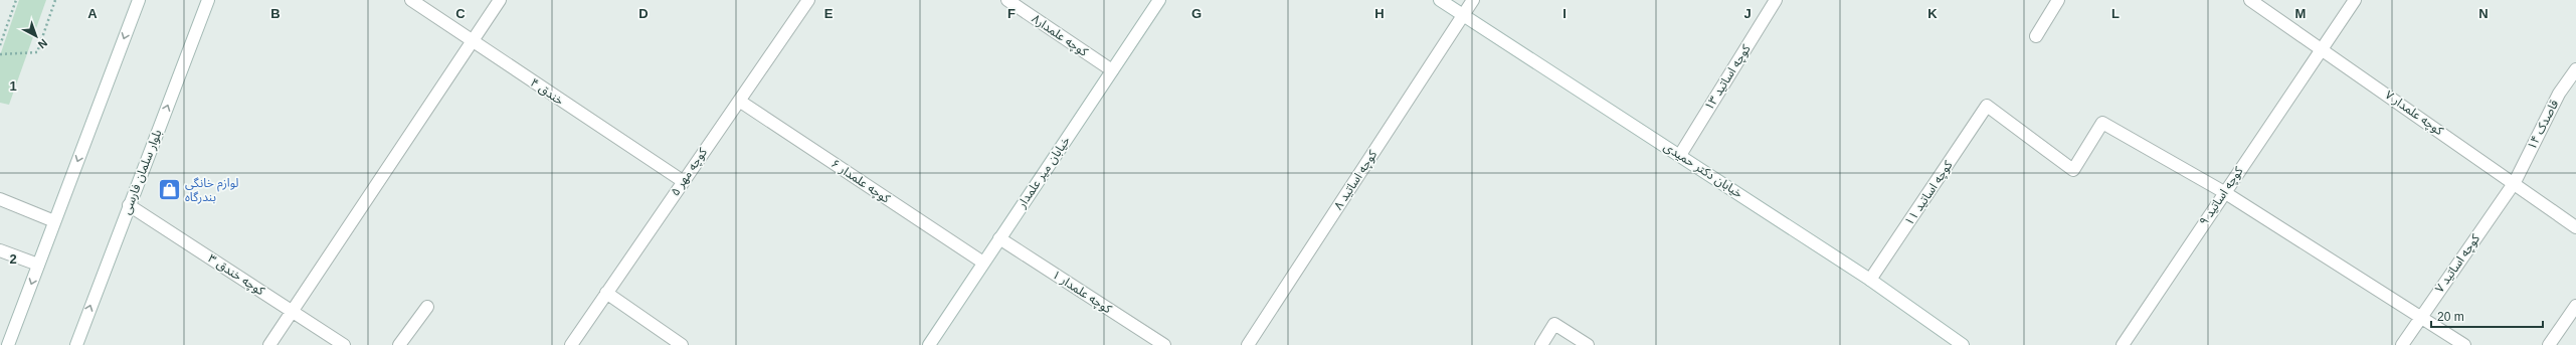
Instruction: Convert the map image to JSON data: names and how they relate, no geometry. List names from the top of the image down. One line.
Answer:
{"streets":{"street":["کوچه علمدار۸","کوچه اساتید ۱۳","خندق ۴","کوچه علمدار ۷","قاصدک ۱۴","خیابان دکتر حمیدی","بلوار سلمان فارسی","کوچه مهر ۵","خیابان میر علمدار","کوچه اساتید ۸","کوچه علمدار ۶","کوچه اساتید ۱۱","کوچه اساتید ۹","کوچه اساتید ۷","کوچه خندق ۳","کوچه علمدار ۱"]},"crossings":[["کوچه علمدار۸","خیابان میر علمدار"],["کوچه اساتید ۱۳","خیابان دکتر حمیدی"],["خندق ۴","کوچه مهر ۵"],["کوچه علمدار ۷","قاصدک ۱۴"],["کوچه علمدار ۷","کوچه اساتید ۹"],["کوچه علمدار ۷","کوچه اساتید ۷"],["قاصدک ۱۴","کوچه اساتید ۷"],["خیابان دکتر حمیدی","کوچه اساتید ۸"],["خیابان دکتر حمیدی","کوچه اساتید ۱۱"],["بلوار سلمان فارسی","کوچه خندق ۳"],["کوچه مهر ۵","کوچه علمدار ۶"],["خیابان میر علمدار","کوچه علمدار ۶"],["خیابان میر علمدار","کوچه علمدار ۱"],["کوچه اساتید ۱۱","کوچه اساتید ۹"]],"places":{"shop":["لوازم خانگی بندرگاه"]},"scale_bar":"20 m","north":"bottom right","grid":{"columns":["A","B","C","D","E","F","G","H","I","J","K","L","M","N"],"rows":["1","2"]}}
